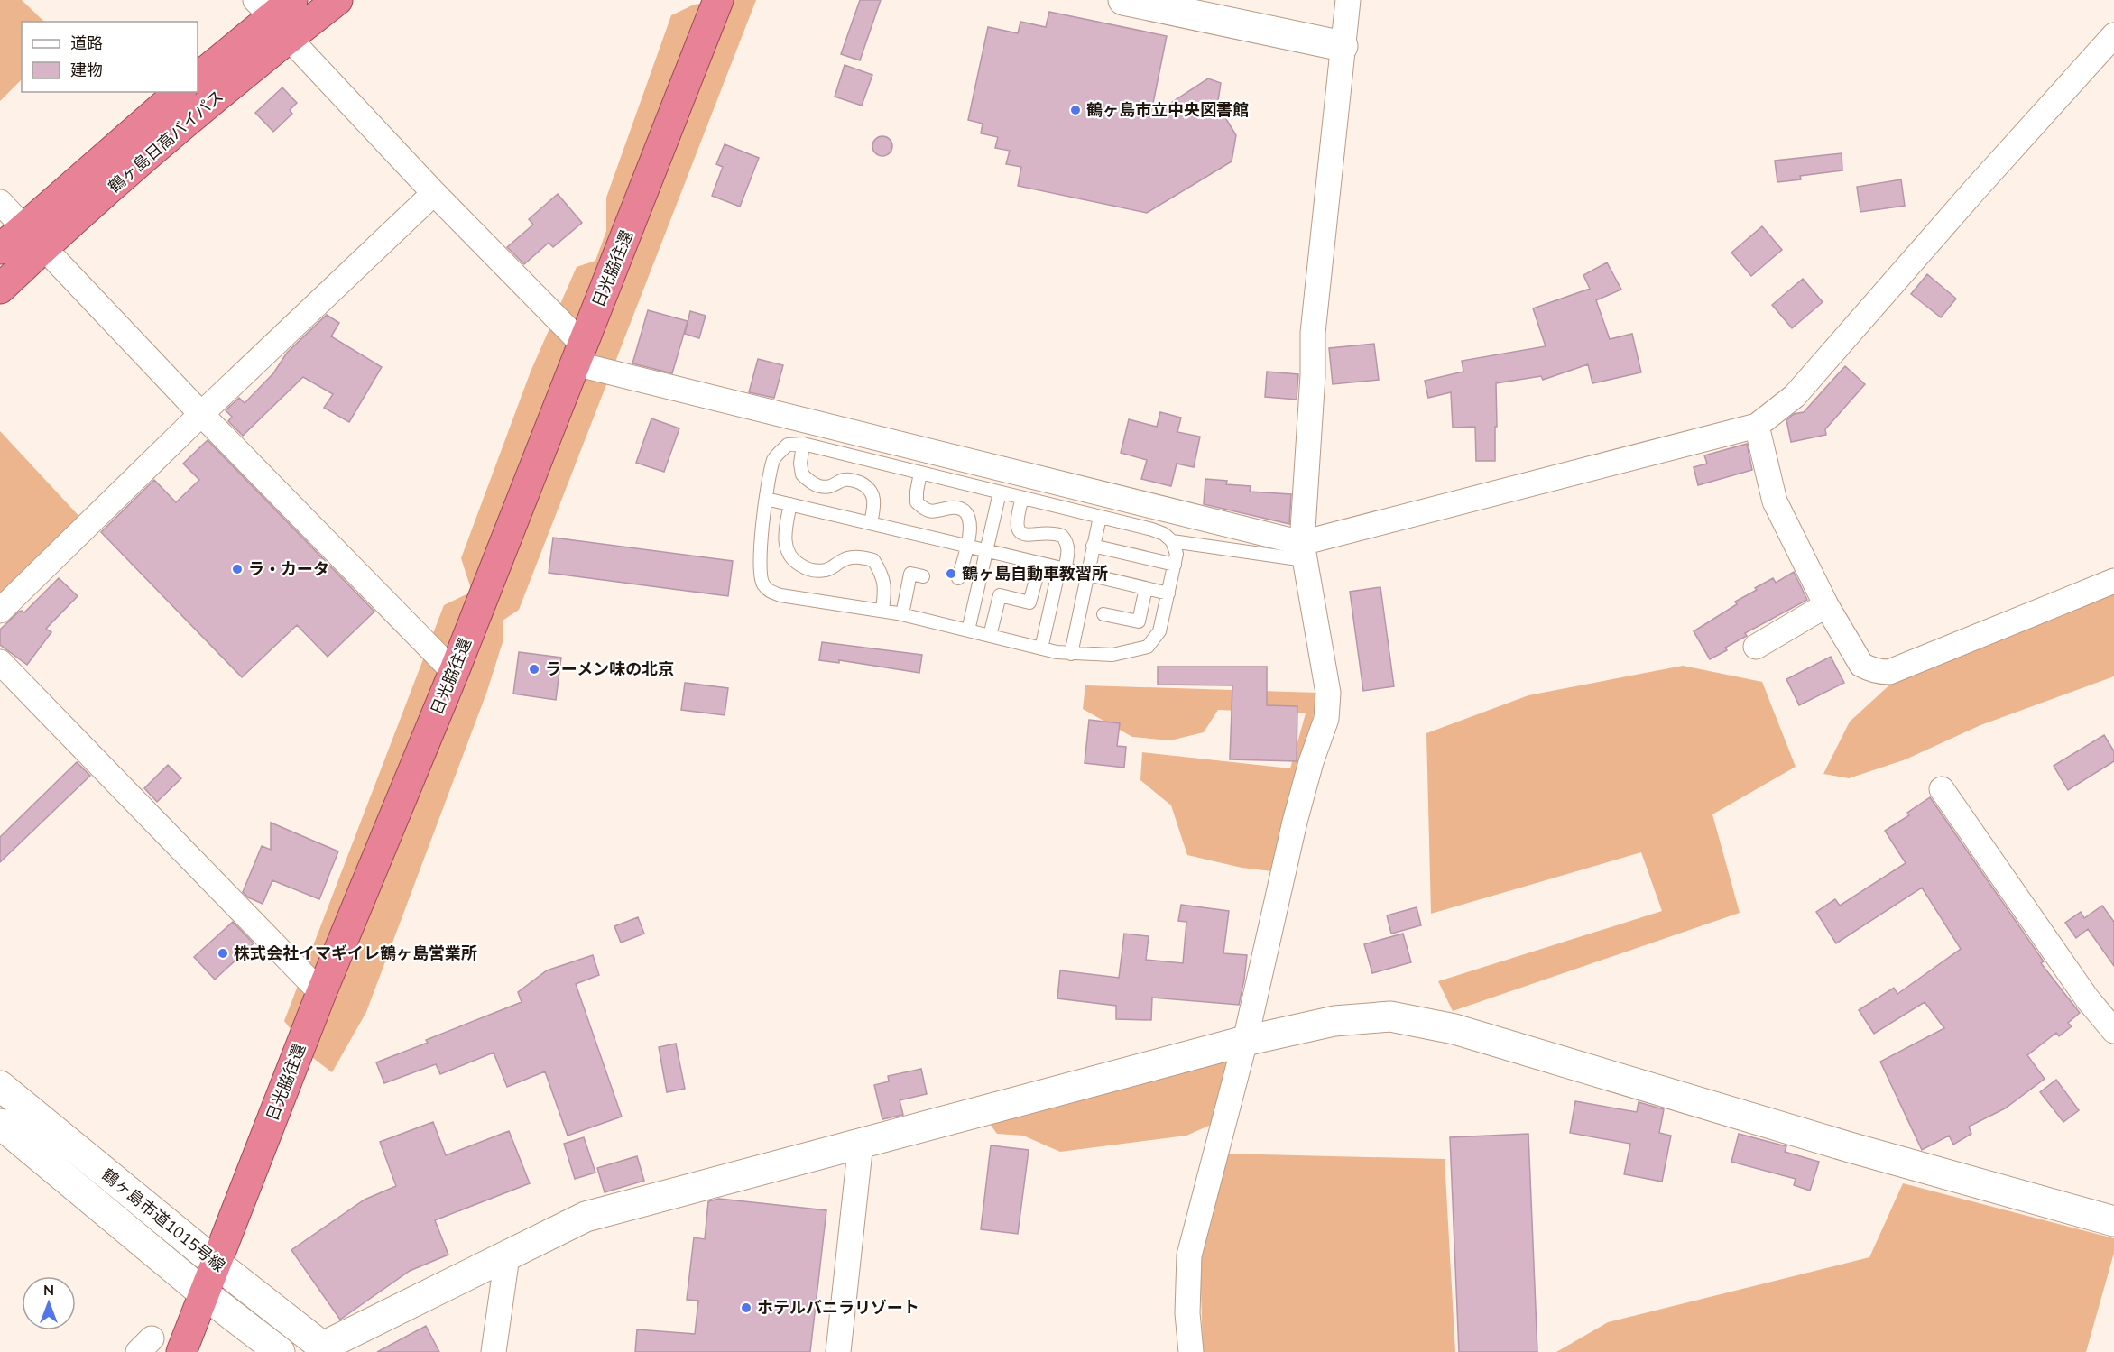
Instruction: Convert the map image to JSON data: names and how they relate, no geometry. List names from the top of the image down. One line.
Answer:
{"streets":{"highway":["鶴ヶ島日高バイパス","日光脇往還"],"street":["鶴ヶ島市道1015号線"]},"crossings":[["日光脇往還","鶴ヶ島市道1015号線"]],"places":["鶴ヶ島市立中央図書館","ラ・カータ","鶴ヶ島自動車教習所","ラーメン味の北京","株式会社イマギイレ鶴ヶ島営業所","ホテルバニラリゾート"],"legend":["道路","建物"],"north":"top"}
